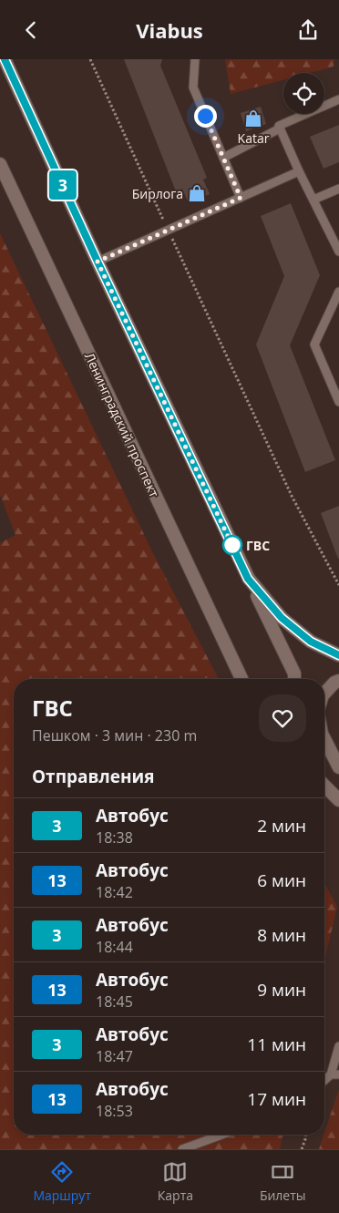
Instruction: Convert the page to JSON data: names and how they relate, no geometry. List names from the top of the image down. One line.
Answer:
{"streets":{"main road":["Ленинградский проспект"]},"places":{"shop":["Katar","Бирлога"],"other":["ГВС"]},"lines":["bus line 3"],"page":{"header":"Viabus","on_map":"3","heading":[["ГВС","Пешком · 3 мин · 230 m"],"Отправления"],"list":[{"mark":"3","name":"Автобус","note":"18:38","value":"2 мин"},{"mark":"13","name":"Автобус","note":"18:42","value":"6 мин"},{"mark":"3","name":"Автобус","note":"18:44","value":"8 мин"},{"mark":"13","name":"Автобус","note":"18:45","value":"9 мин"},{"mark":"3","name":"Автобус","note":"18:47","value":"11 мин"},{"mark":"13","name":"Автобус","note":"18:53","value":"17 мин"}],"tabs":["Маршрут","Карта","Билеты"]}}
